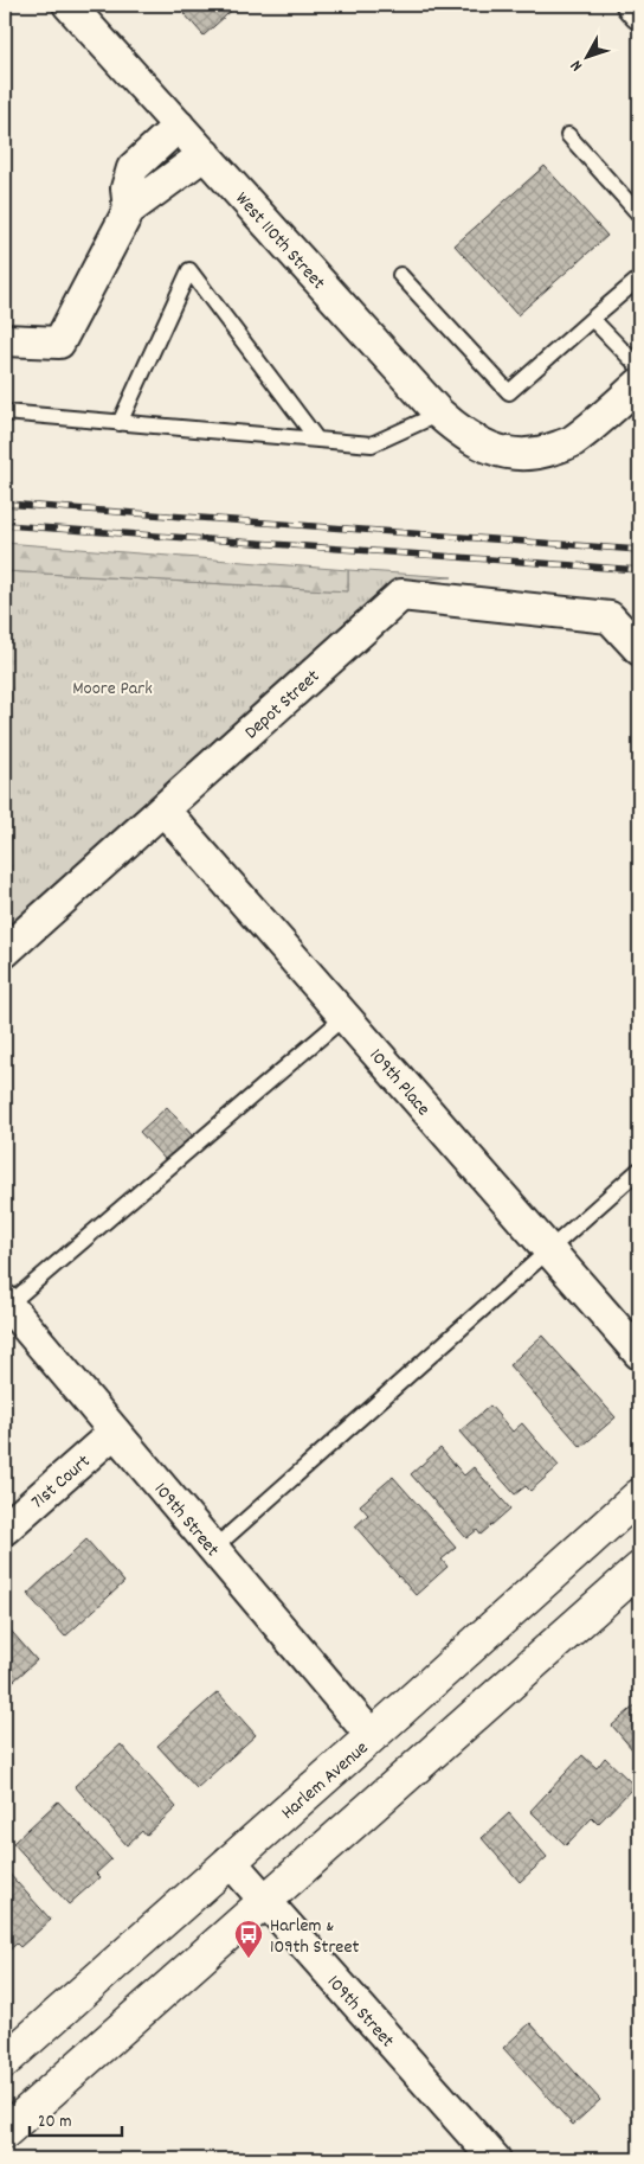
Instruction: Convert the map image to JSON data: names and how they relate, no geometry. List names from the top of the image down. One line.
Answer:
{"streets":{"main road":["Harlem Avenue"],"street":["West 110th Street","Depot Street","109th Place","71st Court","109th Street"]},"crossings":[["Depot Street","109th Place"],["71st Court","109th Street"],["109th Street","Harlem Avenue"]],"parks":["Moore Park"],"places":{"bus stop":["Harlem & 109th Street"]},"scale_bar":"20 m","north":"bottom left"}
